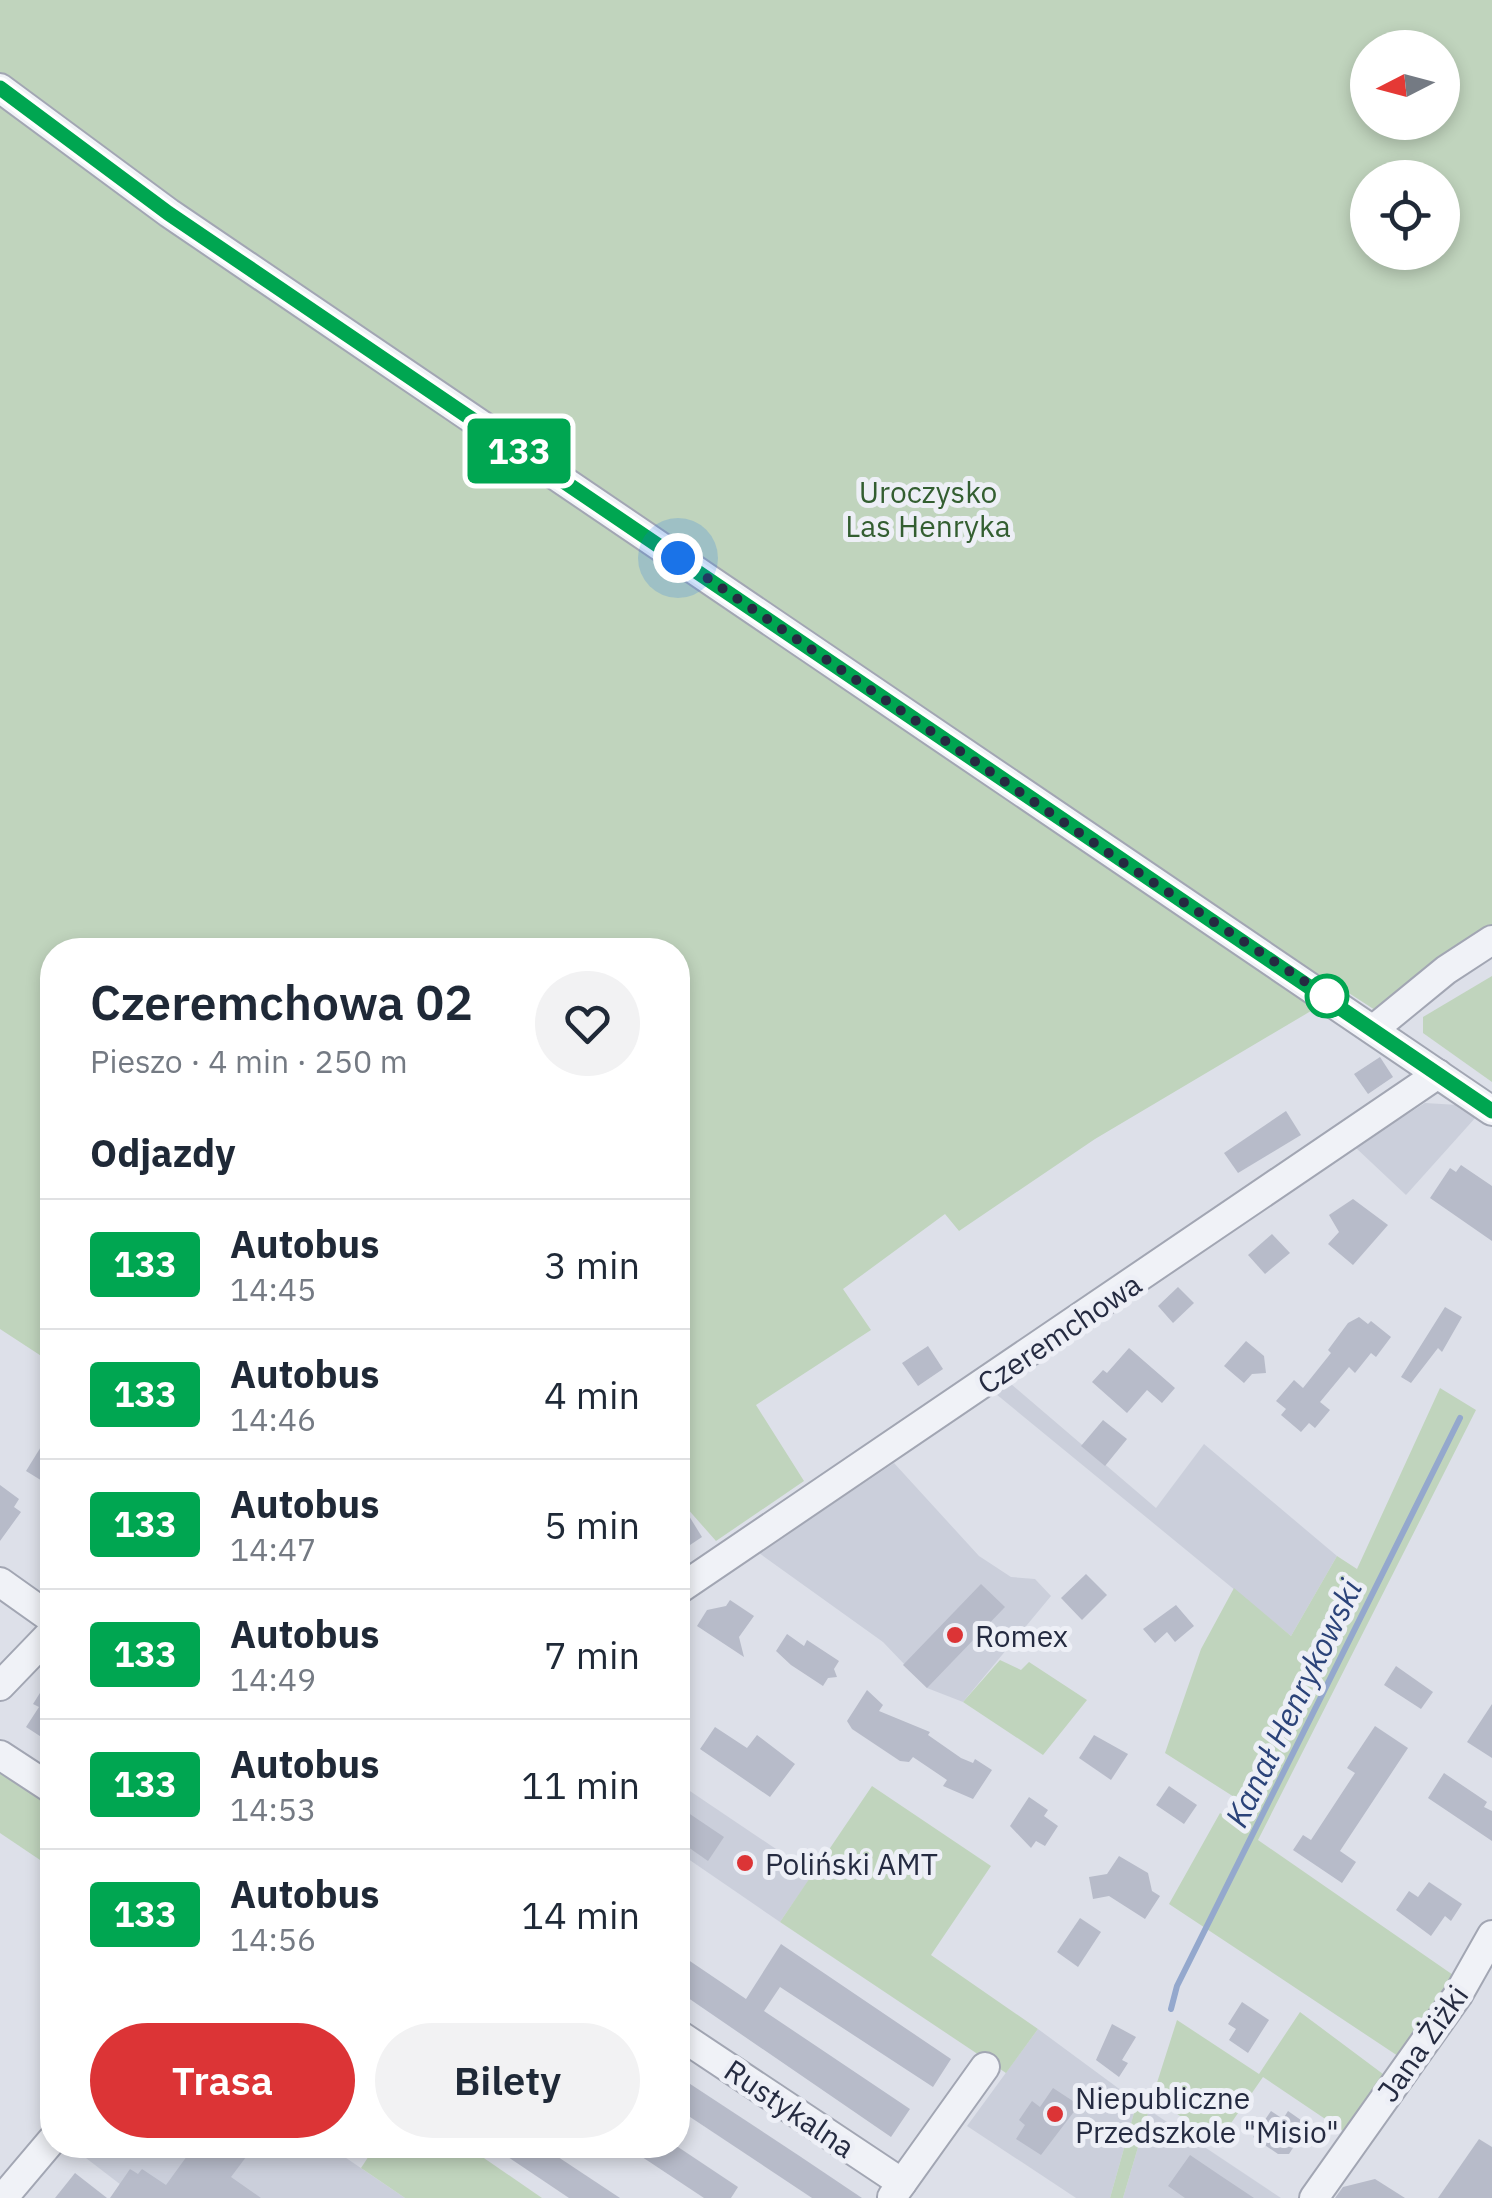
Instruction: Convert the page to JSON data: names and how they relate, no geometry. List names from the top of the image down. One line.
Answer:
{"streets":{"street":["Czeremchowa","Jana Żiżki","Rustykalna"]},"water":["Kanał Henrykowski"],"parks":["Uroczysko Las Henryka"],"places":["Romex","Poliński AMT","Niepubliczne Przedszkole \"Misio\""],"lines":["bus line 133"],"north":"left","page":{"on_map":"133","heading":[["Czeremchowa 02","Pieszo · 4 min · 250 m"],"Odjazdy"],"list":[{"mark":"133","name":"Autobus","note":"14:45","value":"3 min"},{"mark":"133","name":"Autobus","note":"14:46","value":"4 min"},{"mark":"133","name":"Autobus","note":"14:47","value":"5 min"},{"mark":"133","name":"Autobus","note":"14:49","value":"7 min"},{"mark":"133","name":"Autobus","note":"14:53","value":"11 min"},{"mark":"133","name":"Autobus","note":"14:56","value":"14 min"}],"buttons":["Trasa","Bilety"]}}
